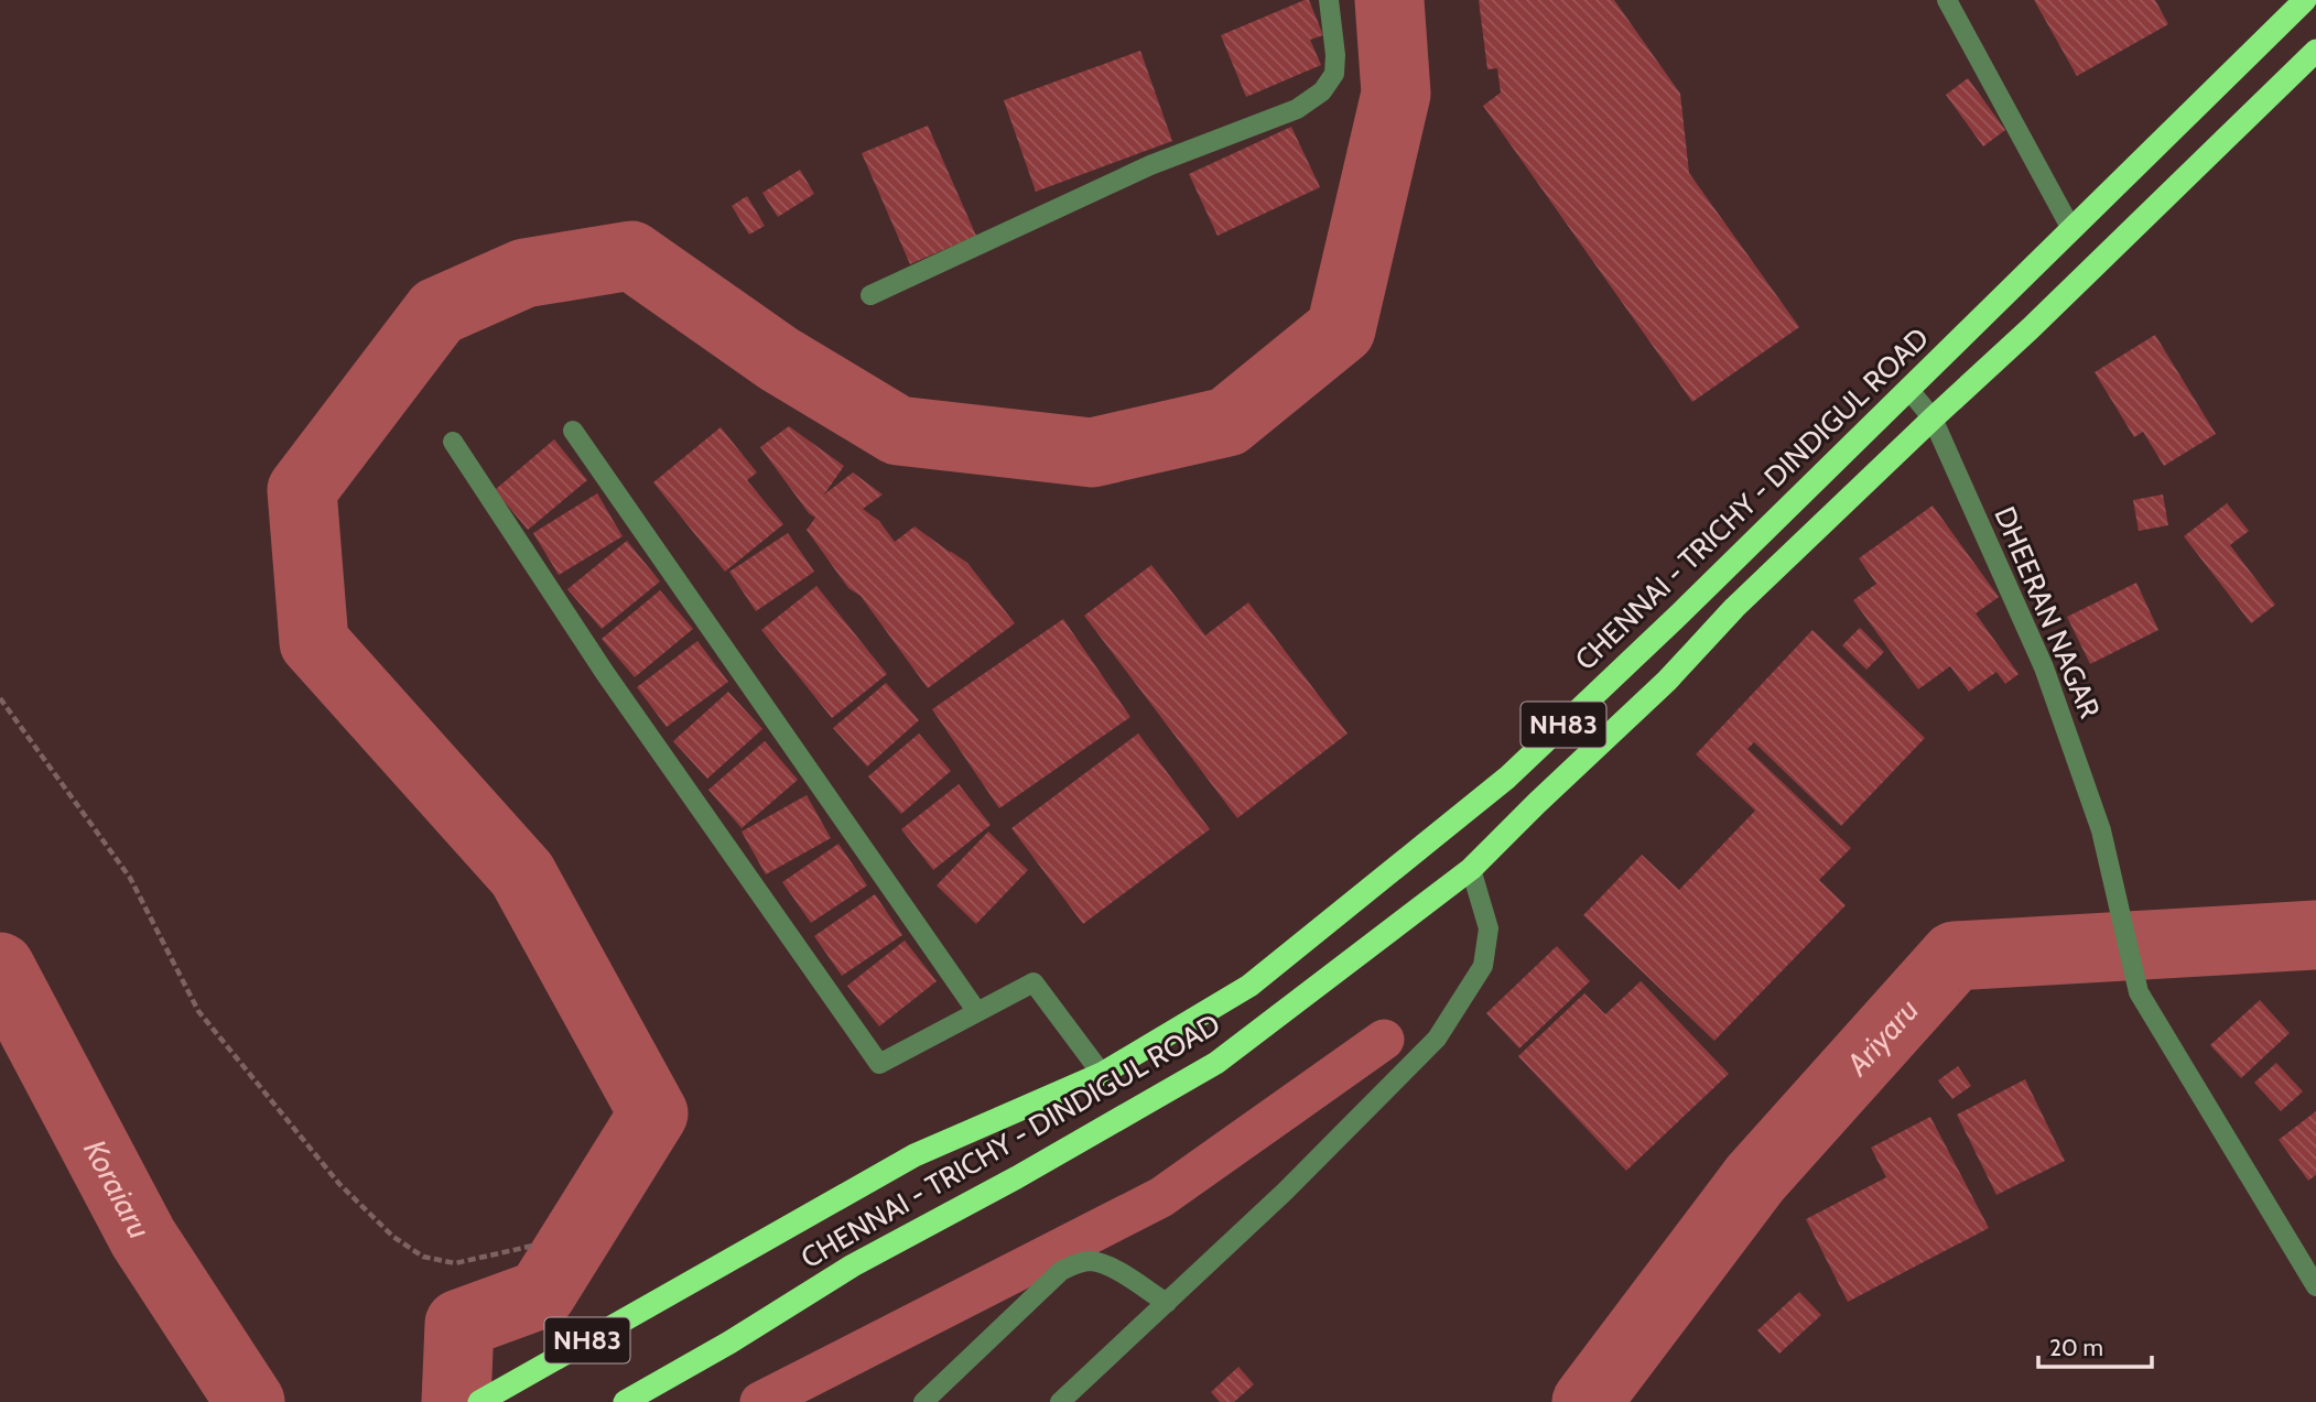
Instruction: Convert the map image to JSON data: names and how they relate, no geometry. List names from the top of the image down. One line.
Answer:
{"streets":{"highway":["CHENNAI - TRICHY - DINDIGUL ROAD","NH83"],"street":["DHEERAN NAGAR"]},"crossings":[["CHENNAI - TRICHY - DINDIGUL ROAD","DHEERAN NAGAR"]],"water":["Ariyaru","Koraiaru"],"scale_bar":"20 m"}
